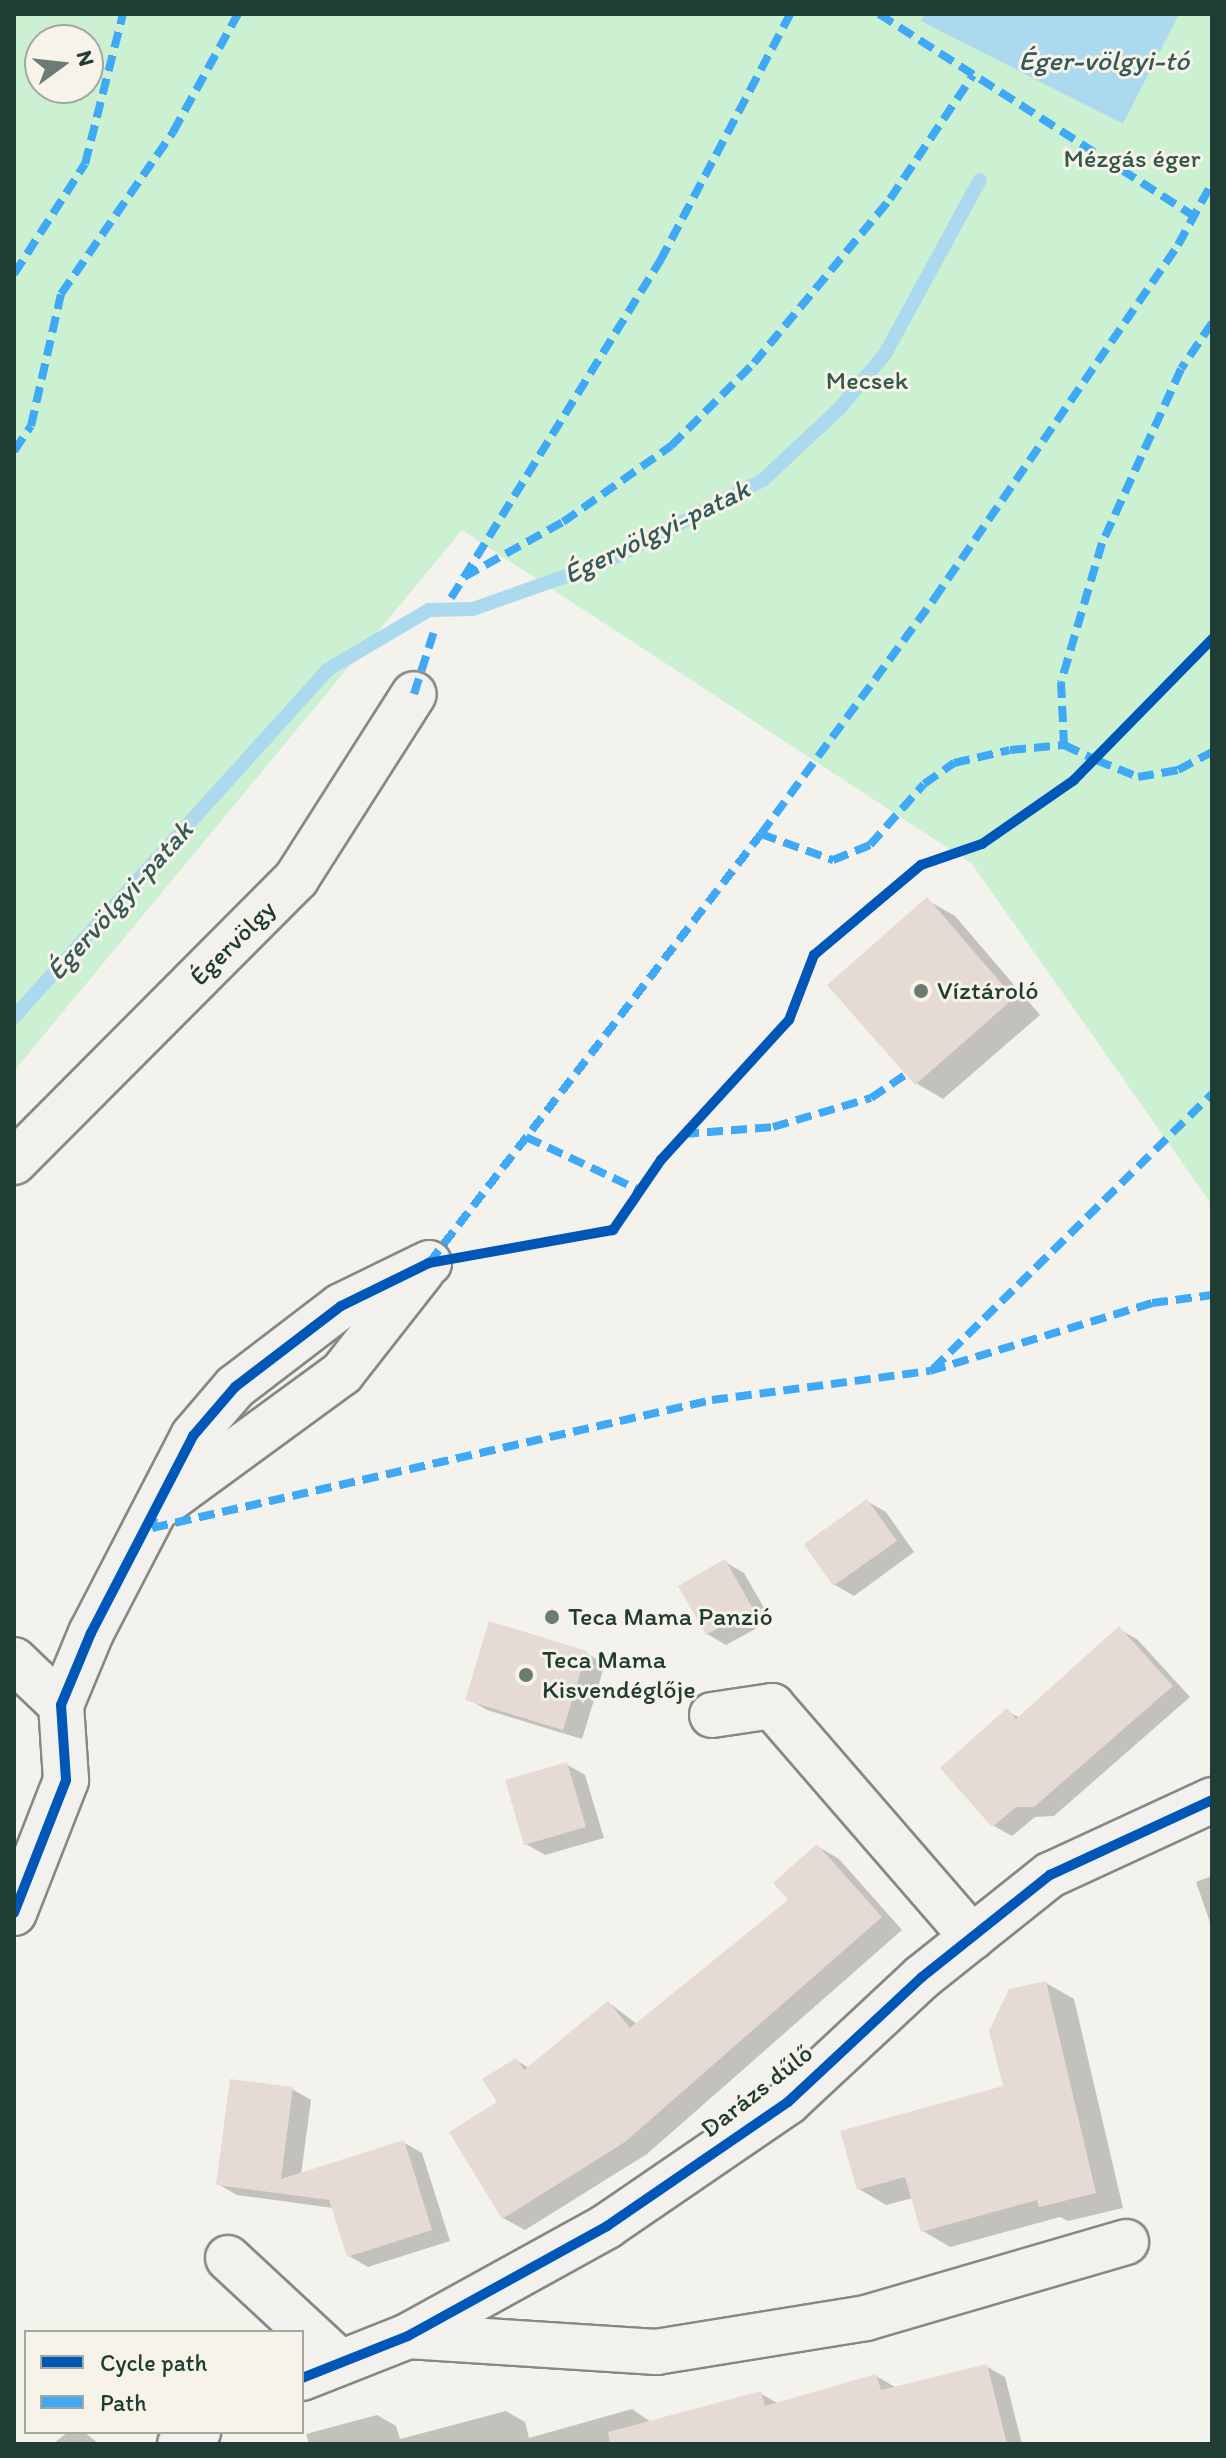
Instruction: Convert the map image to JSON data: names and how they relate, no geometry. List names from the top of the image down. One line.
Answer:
{"streets":{"street":["Égervölgy","Darázs dűlő"]},"water":["Éger-völgyi-tó","Égervölgyi-patak"],"parks":["Mézgás éger","Mecsek"],"places":["Víztároló","Teca Mama Panzió","Teca Mama Kisvendéglője"],"legend":["Cycle path","Path"],"north":"right"}
